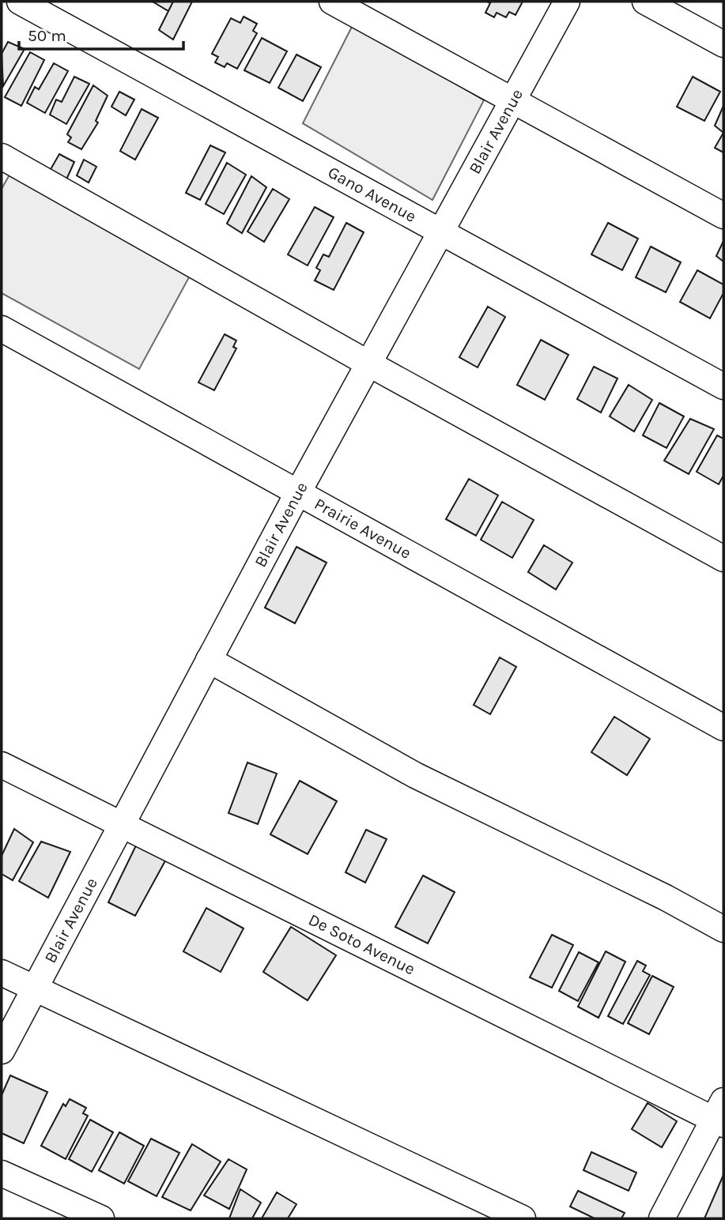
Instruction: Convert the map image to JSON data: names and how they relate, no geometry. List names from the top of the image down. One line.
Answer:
{"streets":{"street":["Blair Avenue","Gano Avenue","Prairie Avenue","De Soto Avenue"]},"crossings":[["Blair Avenue","Gano Avenue"],["Blair Avenue","Prairie Avenue"],["Blair Avenue","De Soto Avenue"]],"scale_bar":"50 m"}
